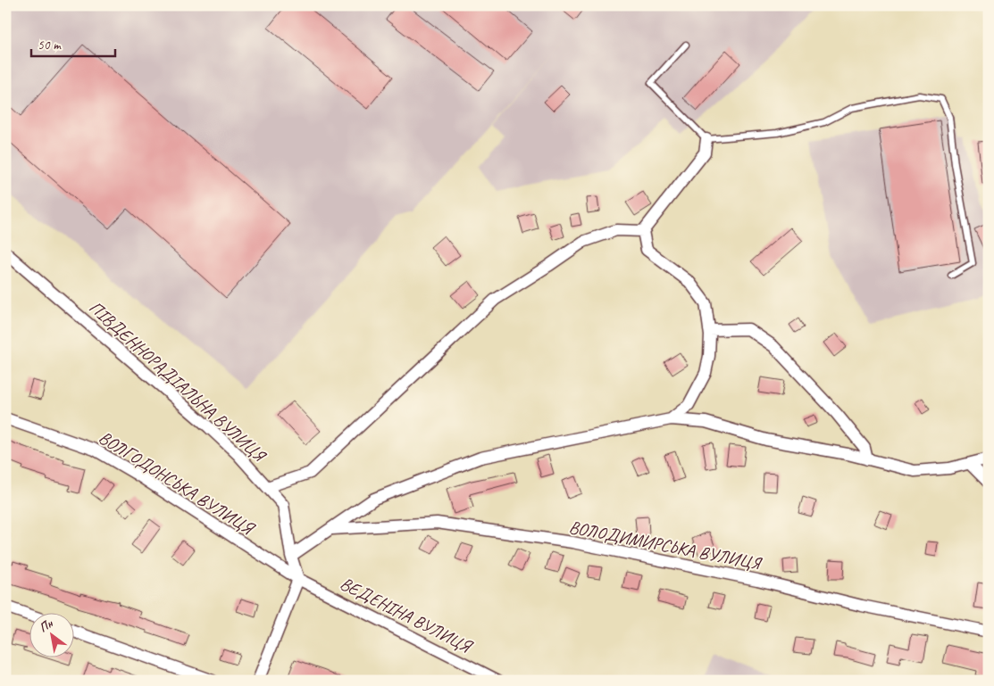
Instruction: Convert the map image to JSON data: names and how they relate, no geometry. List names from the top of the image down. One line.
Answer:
{"streets":{"street":["ПІВДЕННОРАДІАЛЬНА ВУЛИЦЯ","ВОЛГОДОНСЬКА ВУЛИЦЯ","ВОЛОДИМИРСЬКА ВУЛИЦЯ","ВЕДЕНІНА ВУЛИЦЯ"]},"crossings":[["ПІВДЕННОРАДІАЛЬНА ВУЛИЦЯ","ВОЛГОДОНСЬКА ВУЛИЦЯ"],["ПІВДЕННОРАДІАЛЬНА ВУЛИЦЯ","ВЕДЕНІНА ВУЛИЦЯ"],["ВОЛГОДОНСЬКА ВУЛИЦЯ","ВЕДЕНІНА ВУЛИЦЯ"]],"scale_bar":"50 m","north":"top left"}
